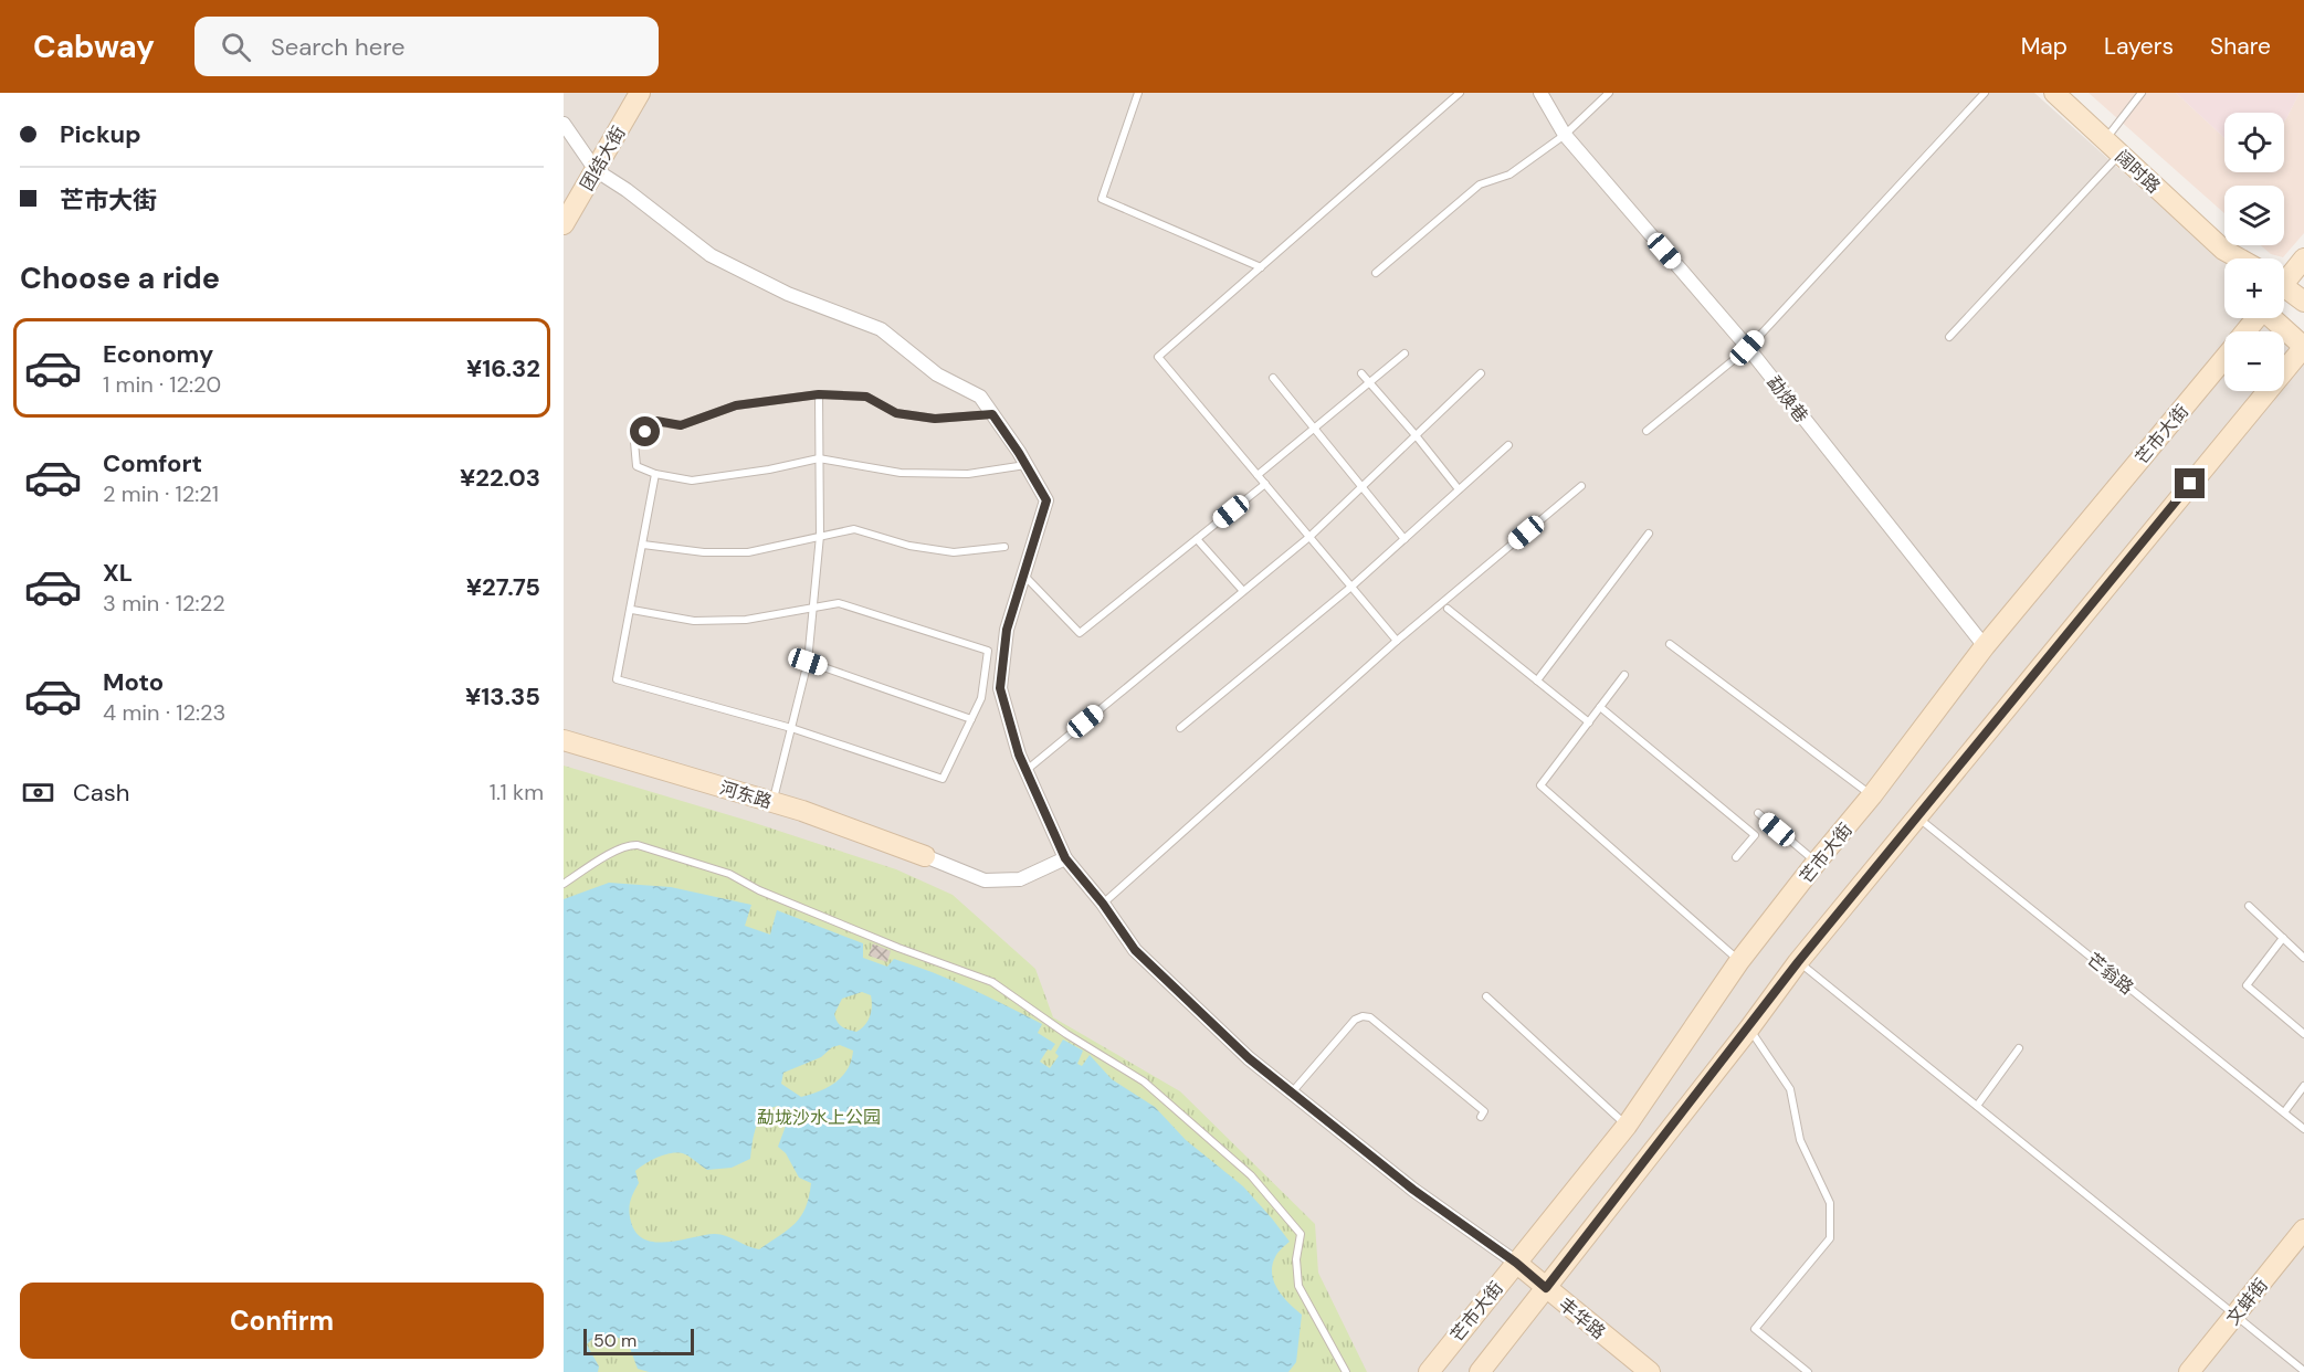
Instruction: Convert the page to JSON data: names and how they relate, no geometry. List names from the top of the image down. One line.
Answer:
{"streets":{"main road":["团结大街","阔时路","芒市大街","河东路","文蚌街","丰华路"],"street":["勐焕巷"],"lane":["芒翁路"]},"crossings":[["勐焕巷","芒市大街"],["芒市大街","丰华路"]],"parks":["勐垅沙水上公园"],"scale_bar":"50 m","page":{"header":"Cabway","search":"Search here","nav":["Map","Layers","Share"],"banner":["Pickup","芒市大街"],"map_buttons":["+","−"],"heading":"Choose a ride","list":[{"name":"Economy","note":"1 min · 12:20","value":"¥16.32"},{"name":"Comfort","note":"2 min · 12:21","value":"¥22.03"},{"name":"XL","note":"3 min · 12:22","value":"¥27.75"},{"name":"Moto","note":"4 min · 12:23","value":"¥13.35"}],"pay":["Cash","1.1 km"],"buttons":"Confirm","scale":"50 m"}}
